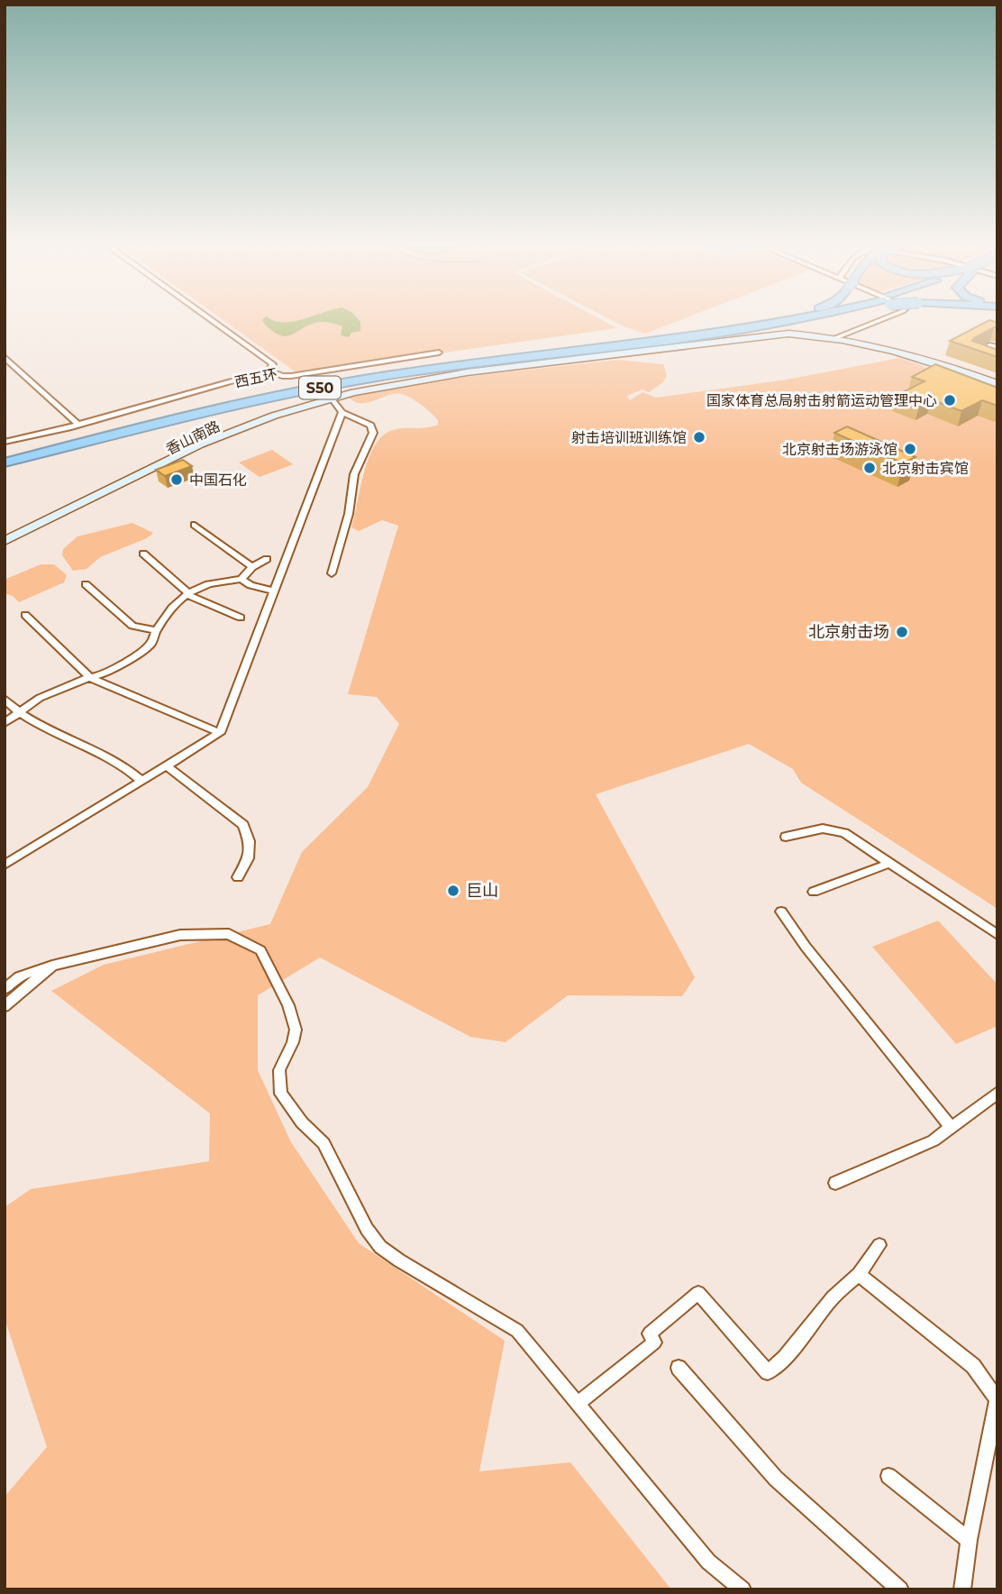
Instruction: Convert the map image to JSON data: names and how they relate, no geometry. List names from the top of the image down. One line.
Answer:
{"streets":{"highway":["西五环","S50"],"main road":["香山南路"]},"crossings":[["西五环","香山南路"]],"places":["国家体育总局射击射箭运动管理中心","射击培训班训练馆","北京射击场游泳馆","北京射击宾馆","中国石化","北京射击场","巨山"]}
